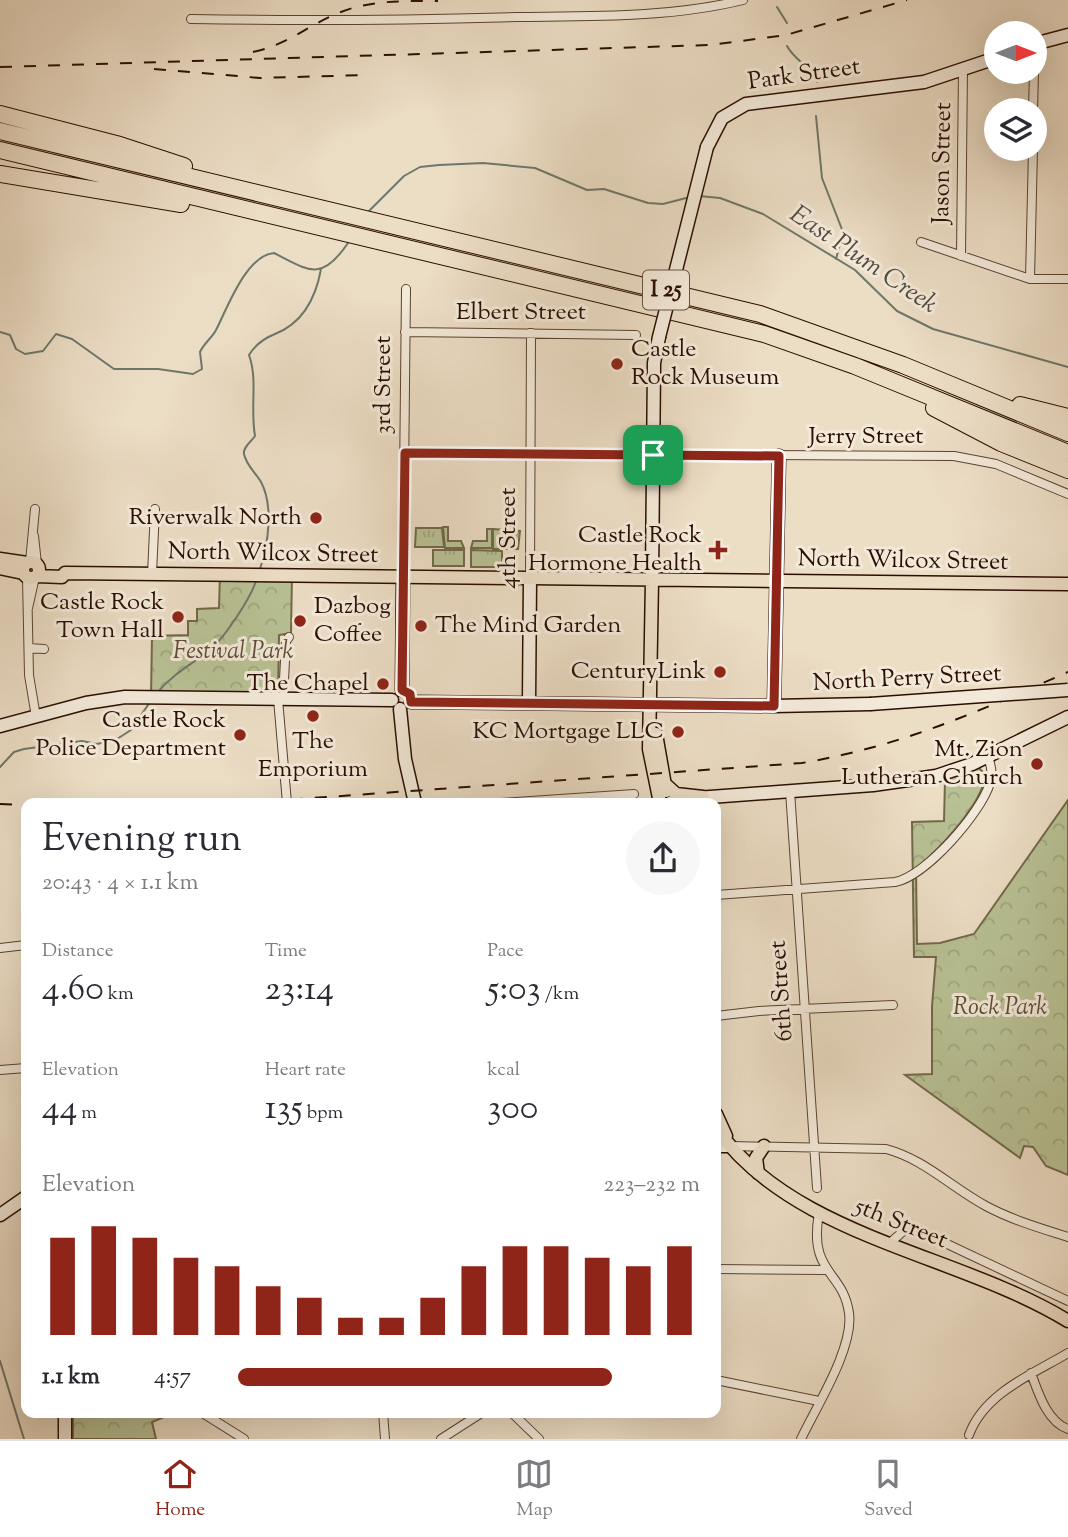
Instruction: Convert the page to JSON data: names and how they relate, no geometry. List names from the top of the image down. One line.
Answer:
{"streets":{"highway":["I 25"],"main road":["North Wilcox Street","5th Street"],"street":["Park Street","Jason Street","Elbert Street","3rd Street","Jerry Street","4th Street","North Perry Street","6th Street"]},"crossings":[["Park Street","Jason Street"],["Park Street","Jerry Street"],["Elbert Street","3rd Street"],["Elbert Street","4th Street"],["3rd Street","Jerry Street"],["3rd Street","North Wilcox Street"],["3rd Street","North Perry Street"],["Jerry Street","4th Street"],["4th Street","North Wilcox Street"],["4th Street","North Perry Street"]],"water":["East Plum Creek"],"parks":["Festival Park","Rock Park"],"places":{"other":["Castle Rock Museum","Riverwalk North","Castle Rock Town Hall","Dazbog Coffee","The Mind Garden","CenturyLink","The Chapel","The Emporium","KC Mortgage LLC","Castle Rock Police Department","Mt. Zion Lutheran Church"],"health":["Castle Rock Hormone Health"]},"north":"right","page":{"heading":["Evening run","20:43 · 4 × 1.1 km"],"stats":[["Distance","4.60 km"],["Time","23:14"],["Pace","5:03 /km"],["Elevation","44 m"],["Heart rate","135 bpm"],["kcal","300"]],"chart":["Elevation","223–232 m"],"list":[{"name":"1.1 km","note":"4:57"}],"tabs":["Home","Map","Saved"]}}
